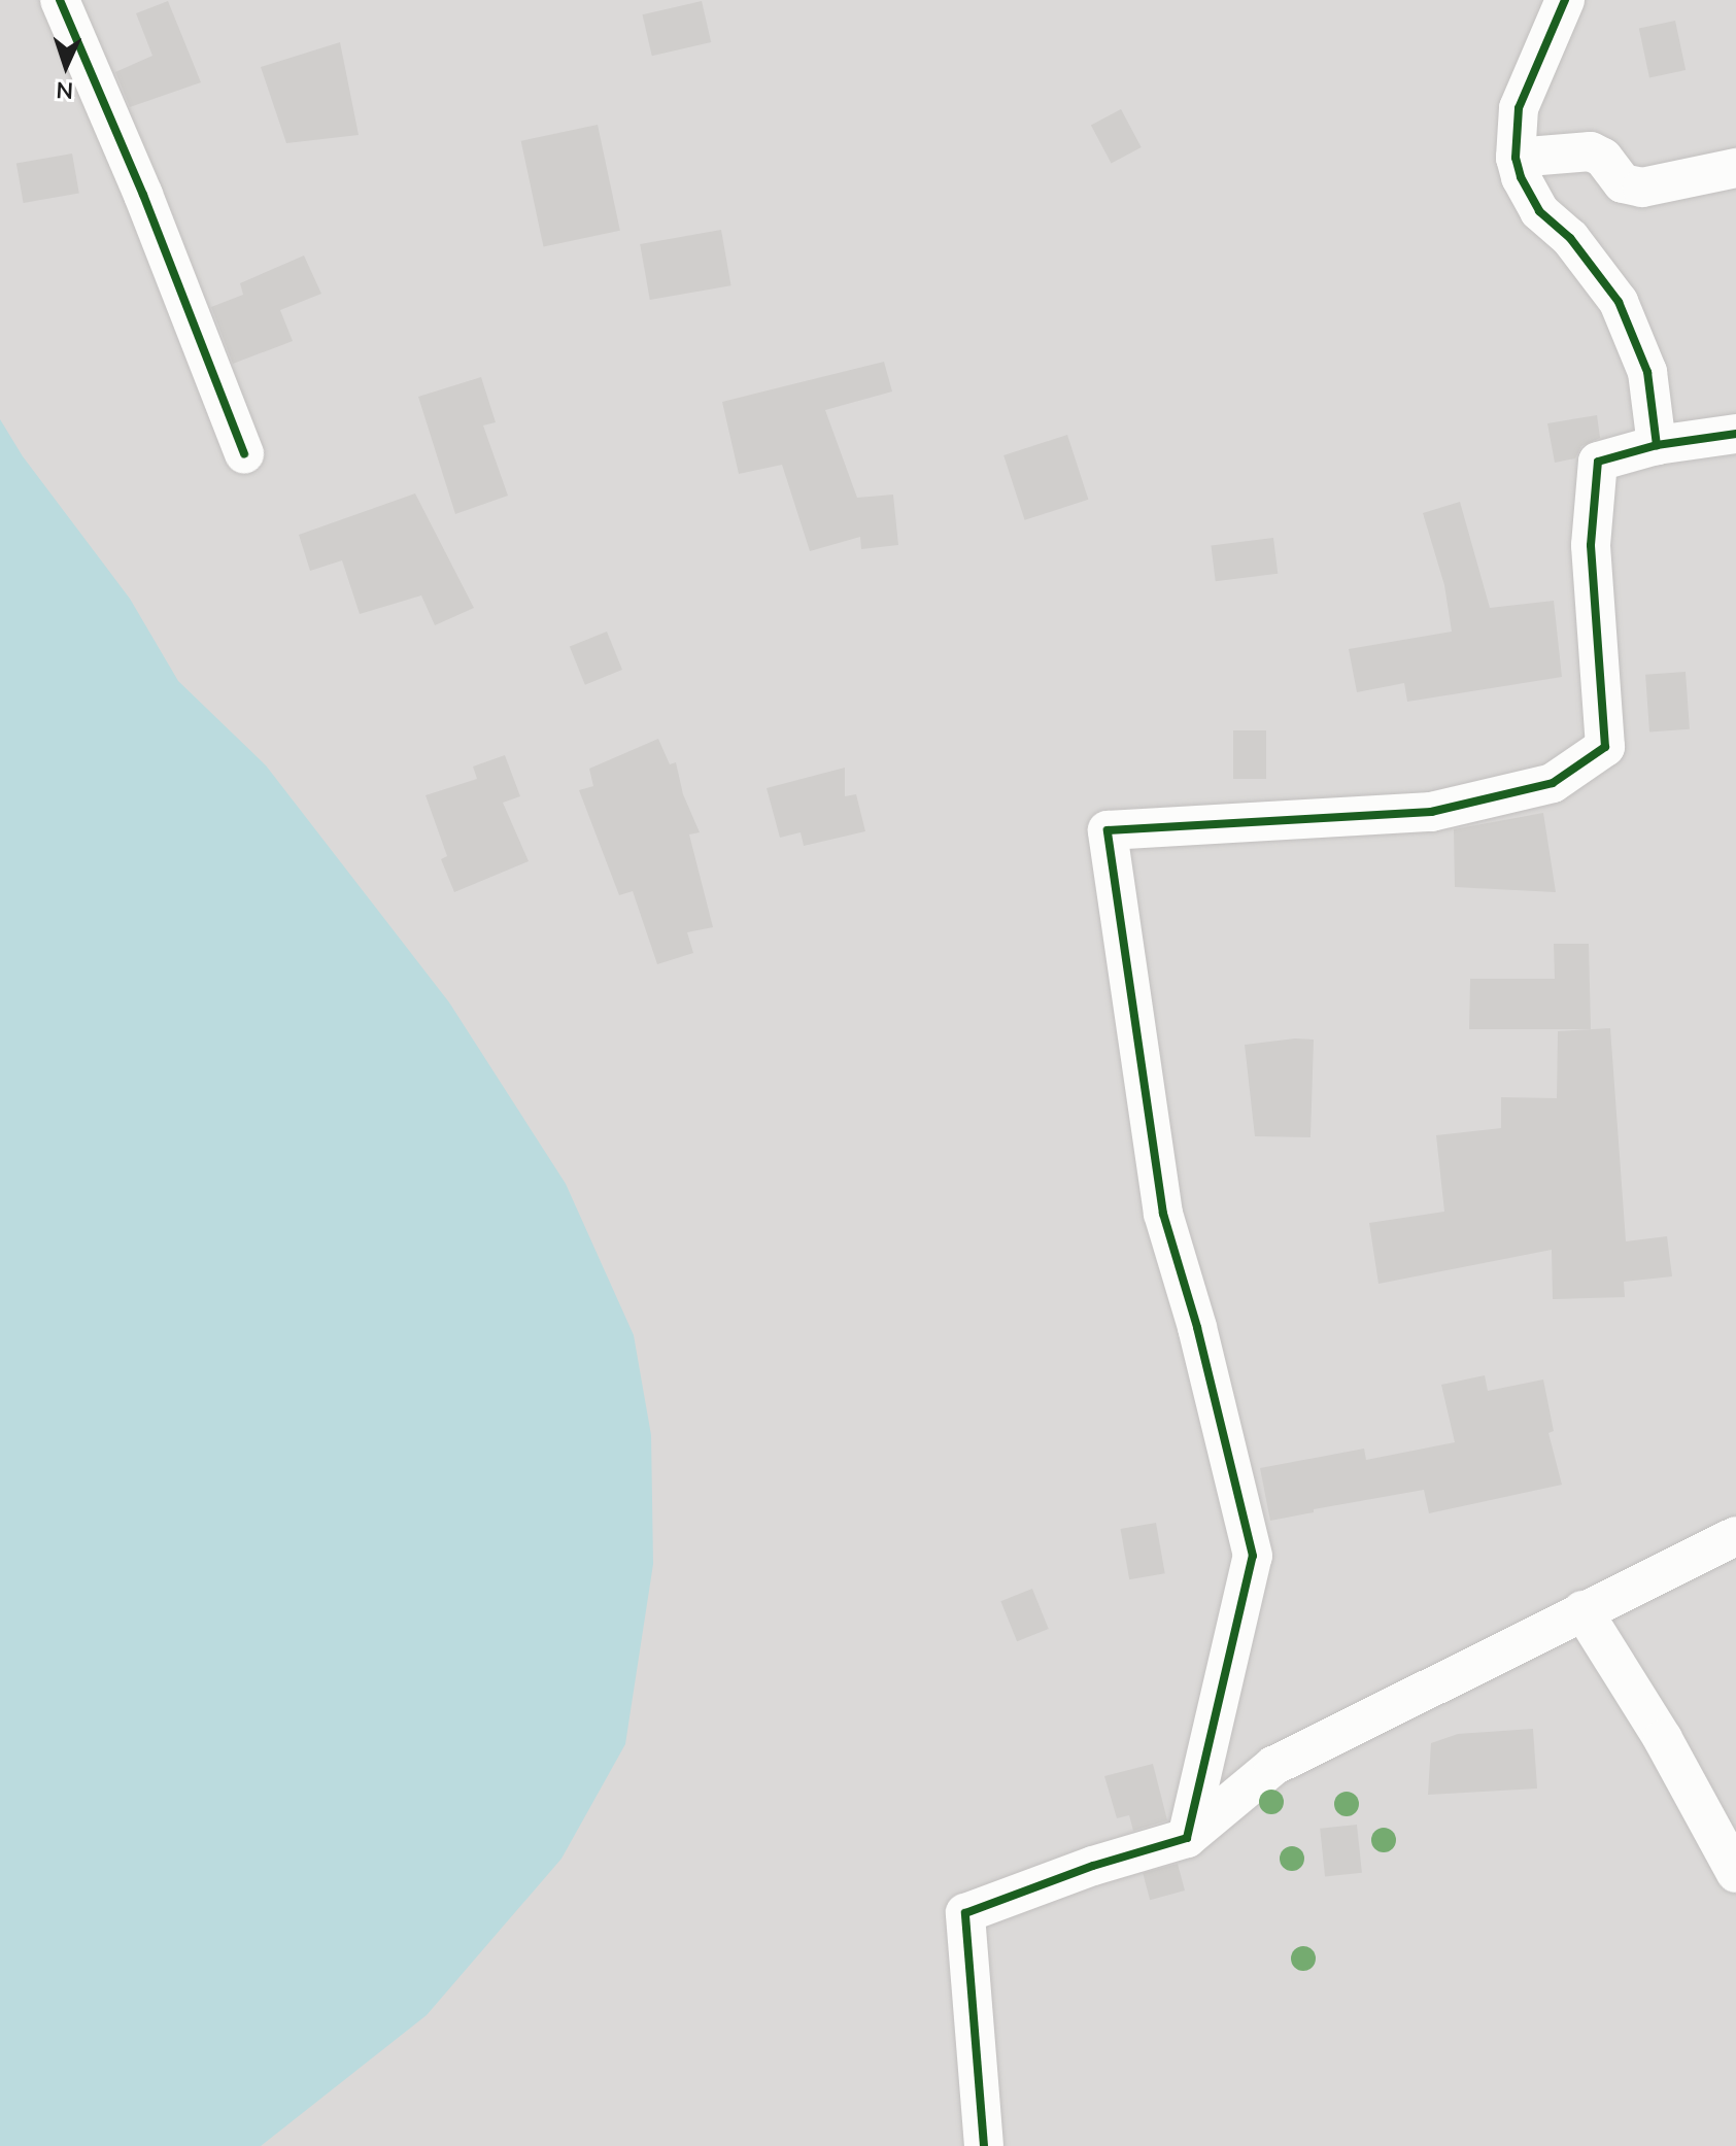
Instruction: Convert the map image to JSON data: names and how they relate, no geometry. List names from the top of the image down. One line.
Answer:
{"north":"bottom"}
